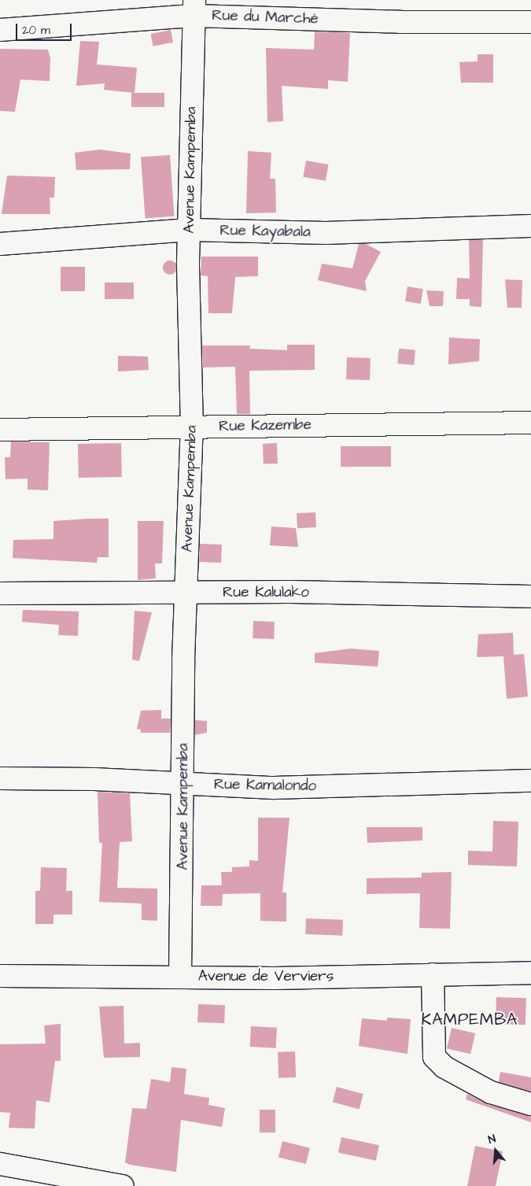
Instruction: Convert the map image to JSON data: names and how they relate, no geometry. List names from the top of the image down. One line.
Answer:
{"streets":{"street":["Rue du Marché","Avenue Kampemba","Rue Kayabala","Rue Kazembe","Rue Kalulako","Rue Kamalondo","Avenue de Verviers"]},"crossings":[["Rue du Marché","Avenue Kampemba"],["Avenue Kampemba","Rue Kayabala"],["Avenue Kampemba","Rue Kazembe"],["Avenue Kampemba","Rue Kalulako"],["Avenue Kampemba","Rue Kamalondo"],["Avenue Kampemba","Avenue de Verviers"]],"districts":["KAMPEMBA"],"scale_bar":"20 m","north":"top"}
